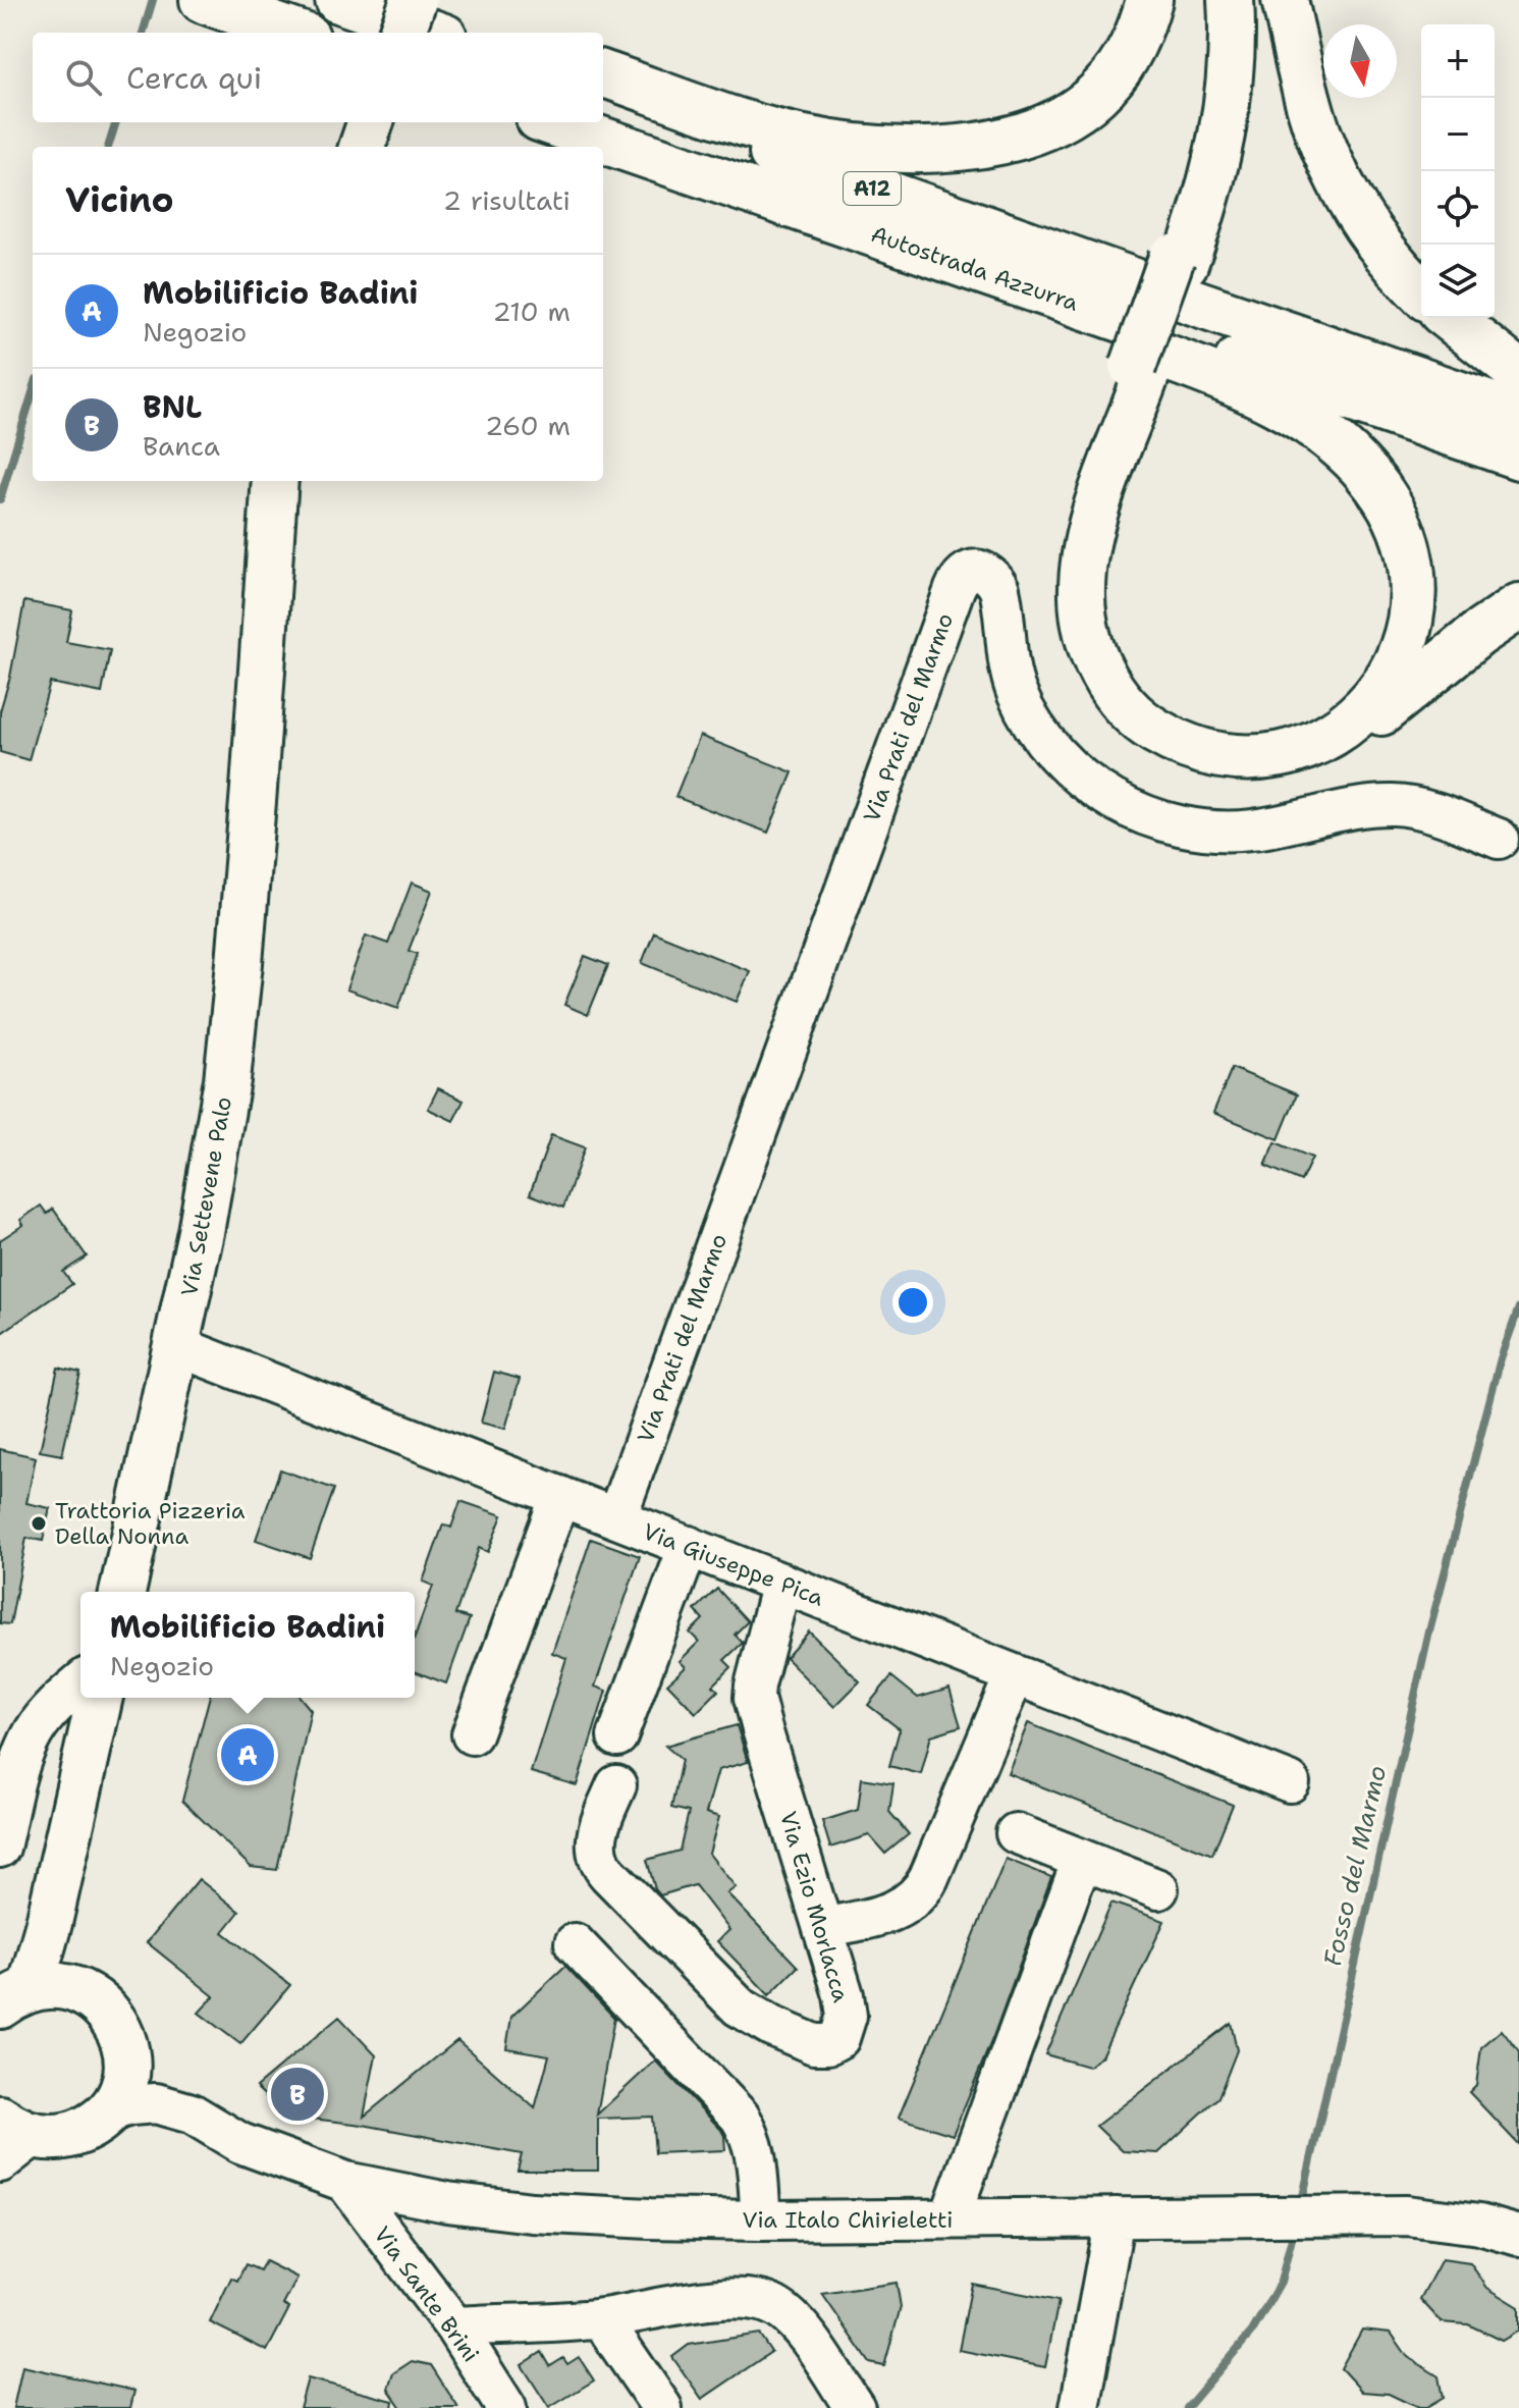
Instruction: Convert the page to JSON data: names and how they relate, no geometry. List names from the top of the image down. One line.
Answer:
{"streets":{"main road":["A12","Autostrada Azzurra","Via Settevene Palo"],"street":["Via Prati del Marmo","Via Giuseppe Pica","Via Ezio Morlacca","Via Italo Chirieletti","Via Sante Brini"]},"crossings":[["Via Prati del Marmo","Via Giuseppe Pica"],["Via Settevene Palo","Via Giuseppe Pica"],["Via Giuseppe Pica","Via Ezio Morlacca"],["Via Italo Chirieletti","Via Sante Brini"]],"water":["Fosso del Marmo"],"places":["Trattoria Pizzeria Della Nonna"],"north":"bottom","page":{"map_buttons":["+","−"],"search":"Cerca qui","heading":["Vicino","2 risultati"],"list":[{"mark":"A","name":"Mobilificio Badini","note":"Negozio","value":"210 m"},{"mark":"B","name":"BNL","note":"Banca","value":"260 m"}],"popup":["Mobilificio Badini","Negozio"],"pins":["A","B"]}}
